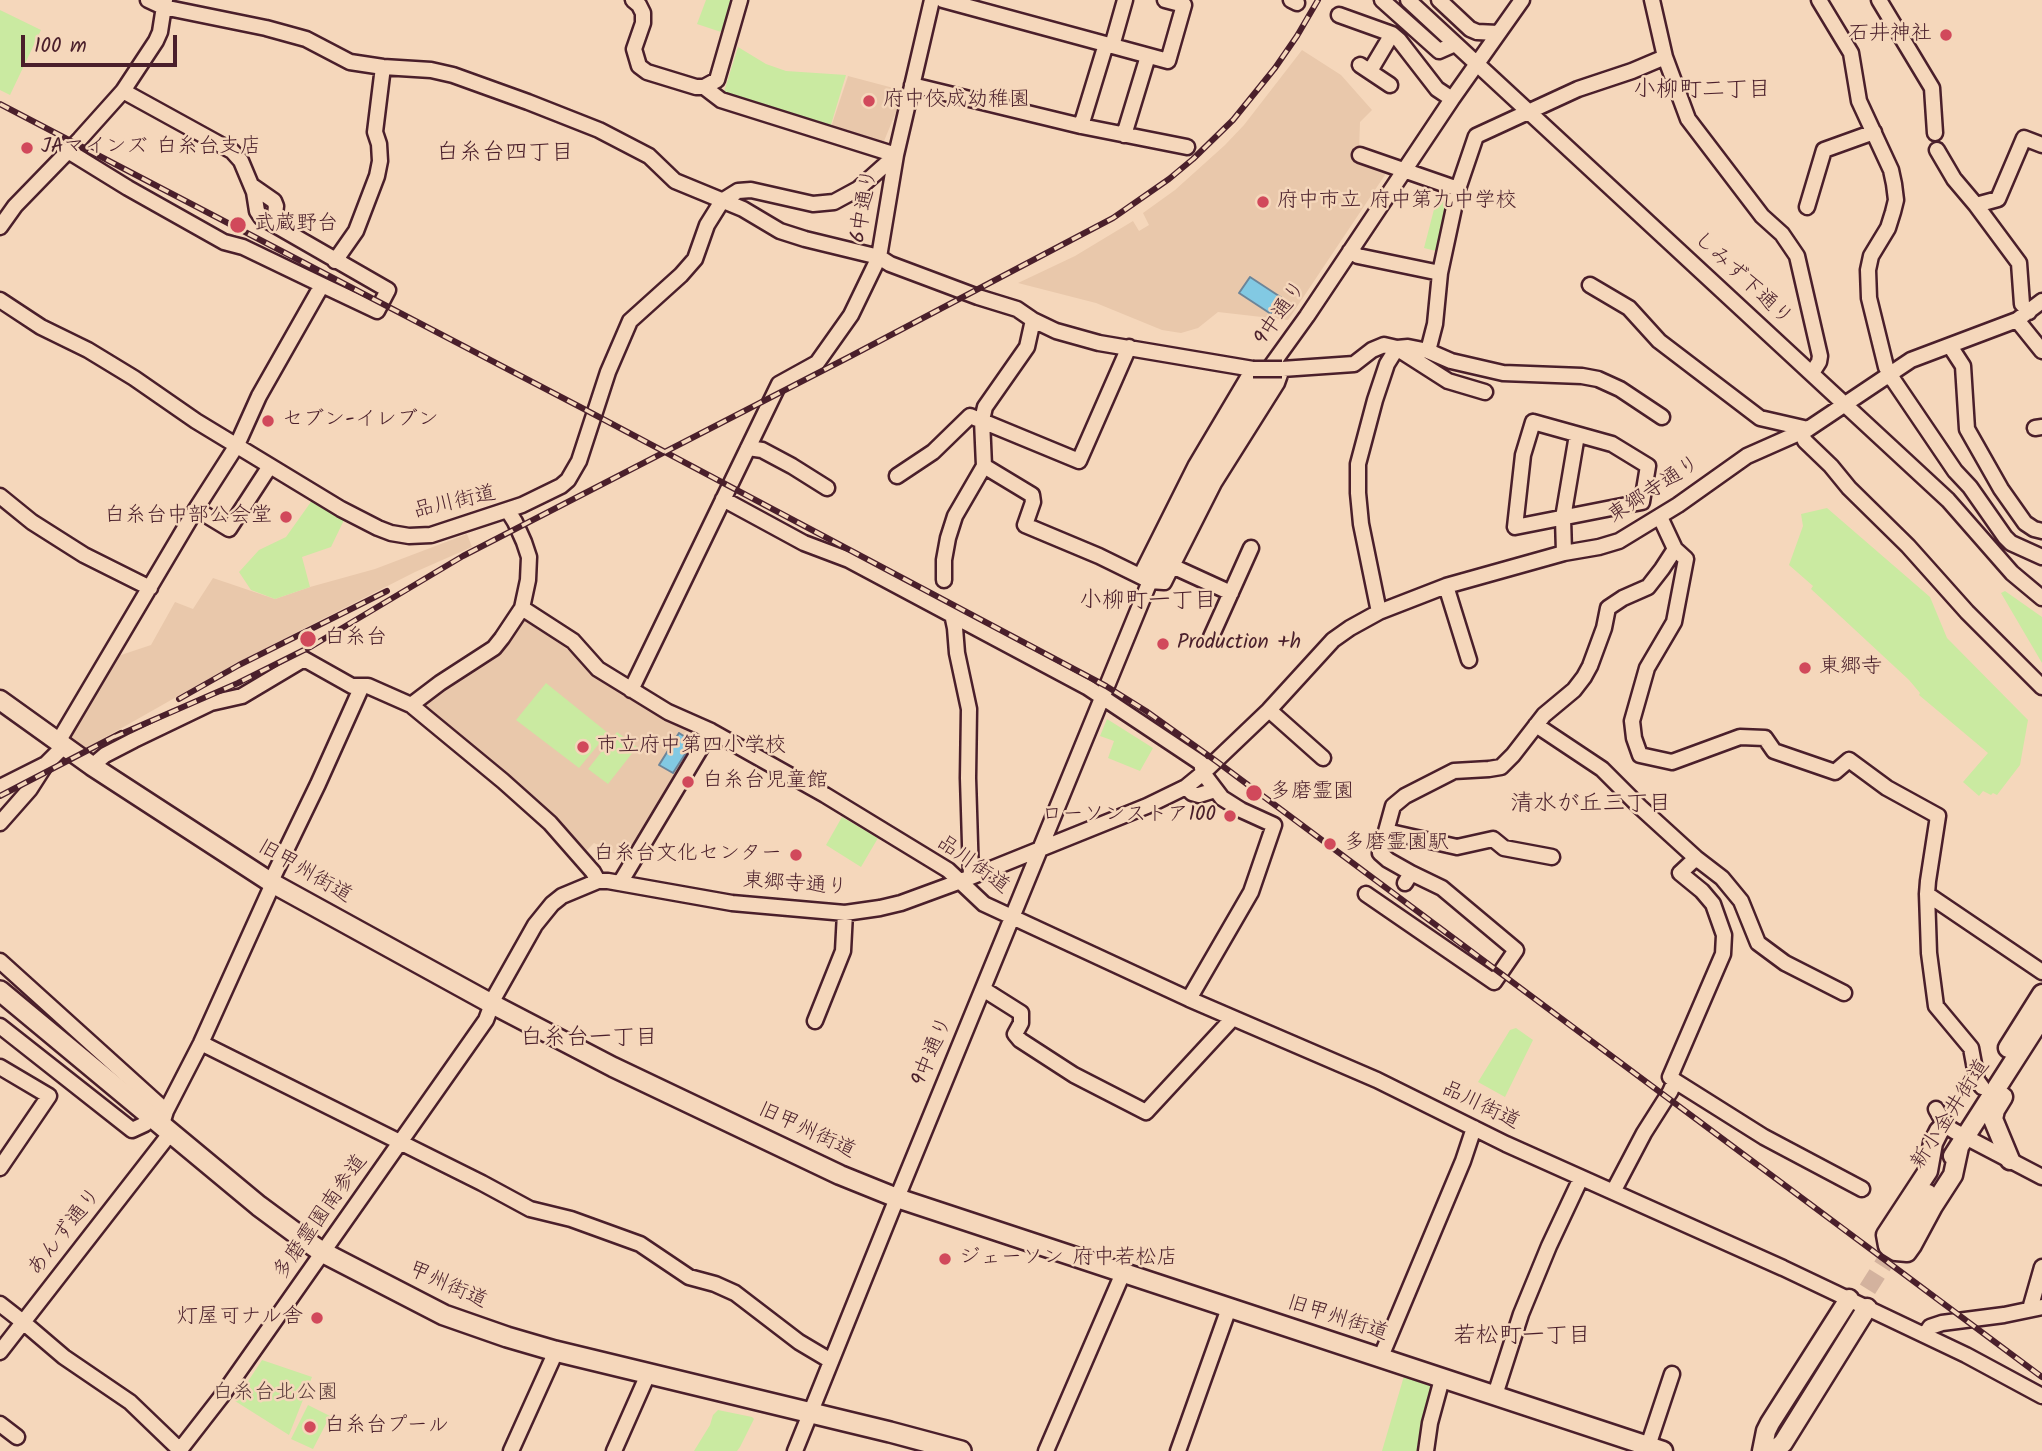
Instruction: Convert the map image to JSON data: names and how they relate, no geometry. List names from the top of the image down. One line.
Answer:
{"streets":{"highway":["甲州街道"],"main road":["旧甲州街道","新小金井街道"],"street":["6中通り","しみず下通り","9中通り","東郷寺通り","品川街道","多磨霊園南参道","あんず通り"]},"crossings":[["しみず下通り","9中通り"],["しみず下通り","東郷寺通り"],["9中通り","東郷寺通り"],["9中通り","品川街道"],["9中通り","旧甲州街道"],["9中通り","甲州街道"],["東郷寺通り","品川街道"],["東郷寺通り","旧甲州街道"],["東郷寺通り","多磨霊園南参道"],["旧甲州街道","多磨霊園南参道"],["旧甲州街道","あんず通り"],["多磨霊園南参道","甲州街道"],["あんず通り","甲州街道"]],"districts":["小柳町二丁目","白糸台四丁目","小柳町一丁目","清水が丘三丁目","白糸台一丁目","若松町一丁目"],"parks":["白糸台北公園"],"places":["石井神社","府中佼成幼稚園","JAマインズ 白糸台支店","府中市立 府中第九中学校","武蔵野台","セブン-イレブン","白糸台中部公会堂","白糸台","Production +h","東郷寺","市立府中第四小学校","白糸台児童館","多磨霊園","ローソンストア100","多磨霊園駅","白糸台文化センター","ジェーソン 府中若松店","灯屋可ナル舎","白糸台プール"],"scale_bar":"100 m"}
